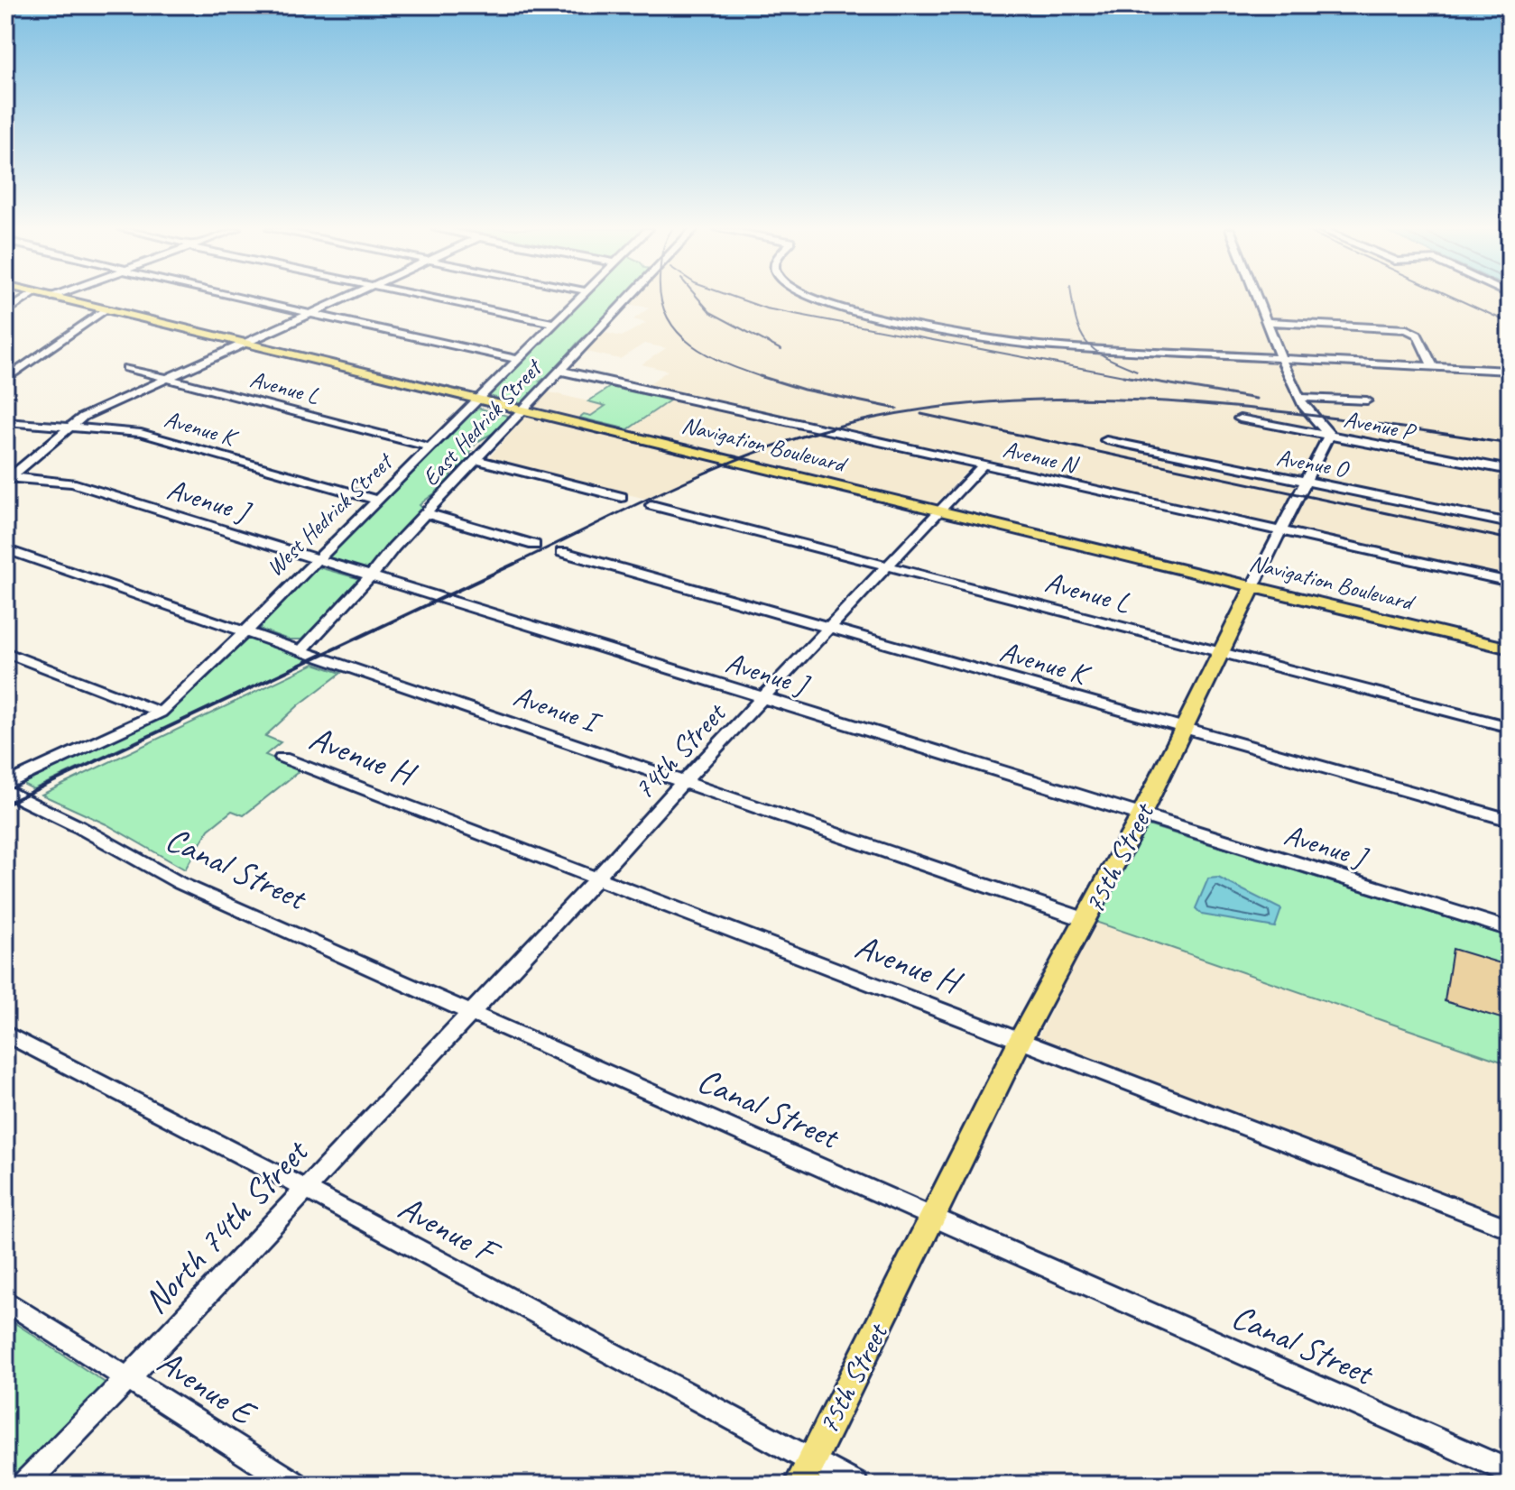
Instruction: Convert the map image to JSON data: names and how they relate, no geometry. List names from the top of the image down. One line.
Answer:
{"streets":{"main road":["Navigation Boulevard","75th Street"],"street":["Avenue L","East Hedrick Street","Avenue P","Avenue K","Avenue N","Avenue O","Avenue J","West Hedrick Street","Avenue I","74th Street","Avenue H","Canal Street","North 74th Street","Avenue F","Avenue E"]},"crossings":[["Avenue L","West Hedrick Street"],["Avenue L","74th Street"],["Avenue L","75th Street"],["East Hedrick Street","Navigation Boulevard"],["East Hedrick Street","Avenue N"],["East Hedrick Street","Avenue J"],["East Hedrick Street","Avenue I"],["Avenue P","75th Street"],["Avenue K","West Hedrick Street"],["Avenue K","74th Street"],["Avenue K","75th Street"],["Navigation Boulevard","West Hedrick Street"],["Navigation Boulevard","74th Street"],["Navigation Boulevard","75th Street"],["Avenue N","74th Street"],["Avenue N","75th Street"],["Avenue O","75th Street"],["Avenue J","West Hedrick Street"],["Avenue J","74th Street"],["Avenue J","75th Street"],["West Hedrick Street","Avenue I"],["West Hedrick Street","Canal Street"],["Avenue I","74th Street"],["Avenue I","75th Street"],["74th Street","Avenue H"],["74th Street","Canal Street"],["74th Street","North 74th Street"],["Avenue H","75th Street"],["75th Street","Canal Street"],["75th Street","Avenue F"],["Canal Street","North 74th Street"],["North 74th Street","Avenue F"],["North 74th Street","Avenue E"]]}
